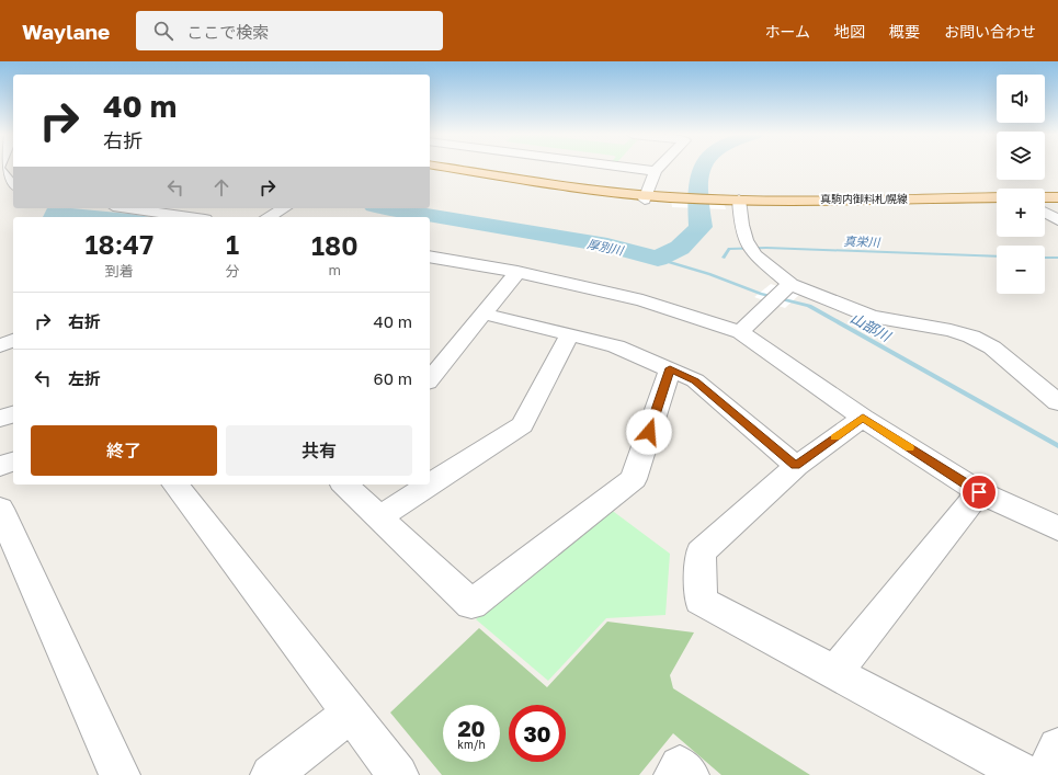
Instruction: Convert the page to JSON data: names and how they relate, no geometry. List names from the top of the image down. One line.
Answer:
{"streets":{"main road":["真駒内御料札幌線"]},"water":["真栄川","厚別川","山部川"],"page":{"header":"Waylane","search":"ここで検索","nav":["ホーム","地図","概要","お問い合わせ"],"map_buttons":["+","−"],"turn":["40 m","右折"],"eta":["18:47","到着","1","分","180","m"],"list":[{"name":"右折","value":"40 m"},{"name":"左折","value":"60 m"}],"buttons":["終了","共有"],"speed":"20 km/h","limit":"30"}}
